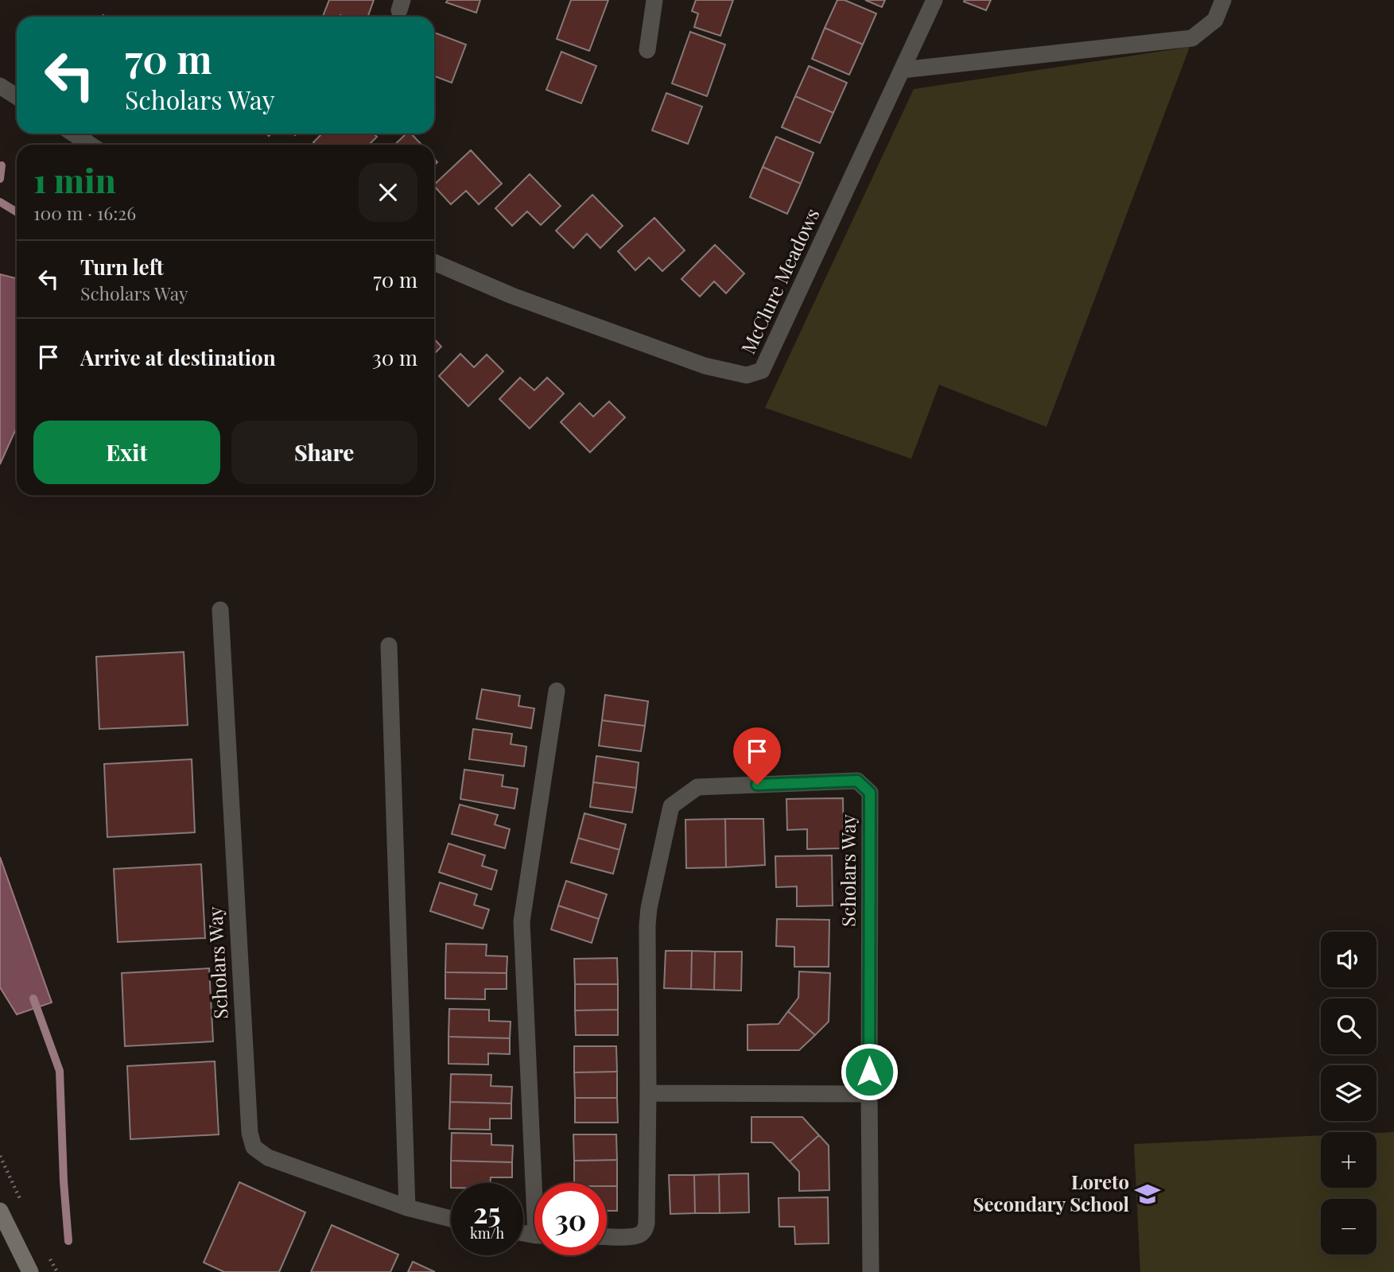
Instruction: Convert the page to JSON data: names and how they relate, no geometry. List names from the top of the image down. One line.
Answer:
{"streets":{"street":["McClure Meadows","Scholars Way"]},"places":{"school or university":["Loreto Secondary School"]},"page":{"turn":["70 m","Scholars Way"],"heading":["1 min","100 m · 16:26"],"list":[{"name":"Turn left","note":"Scholars Way","value":"70 m"},{"name":"Arrive at destination","value":"30 m"}],"buttons":["Exit","Share"],"map_buttons":["+","−"],"speed":"25 km/h","limit":"30"}}
